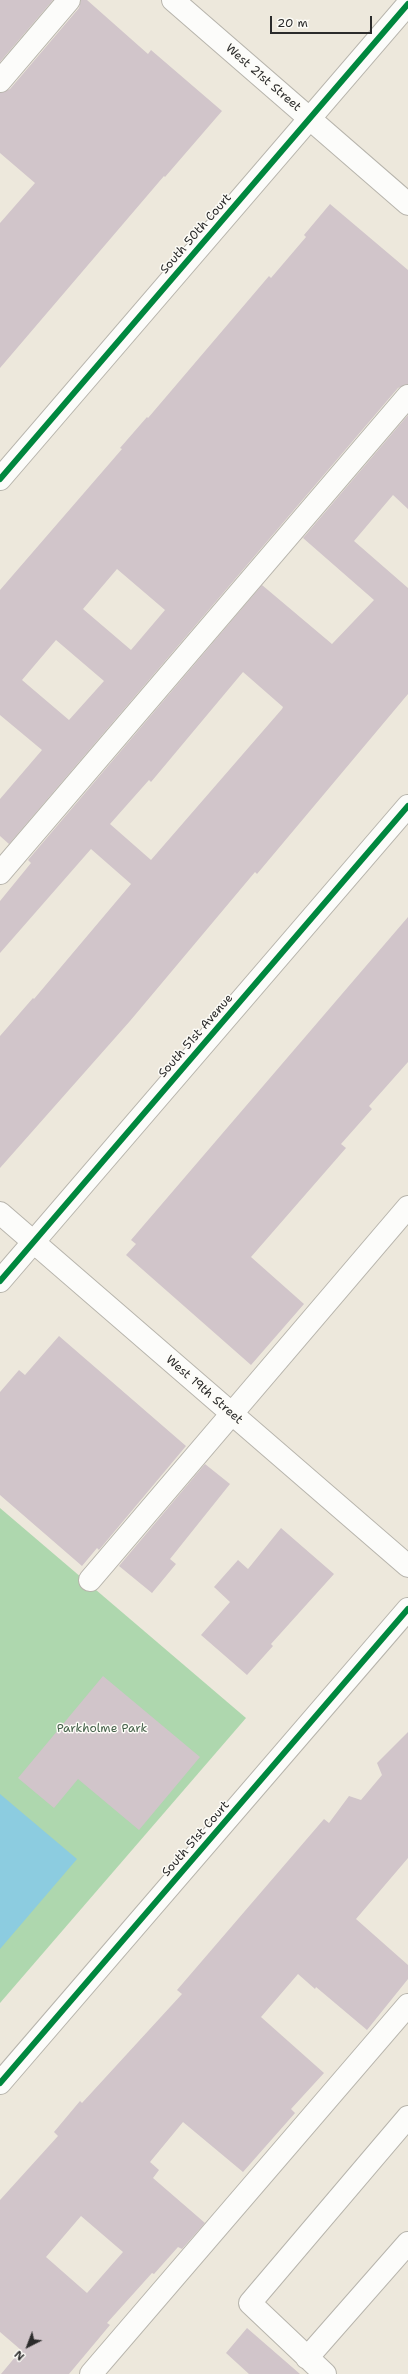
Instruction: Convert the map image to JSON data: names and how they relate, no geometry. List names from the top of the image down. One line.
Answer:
{"streets":{"street":["West 21st Street","South 50th Court","South 51st Avenue","West 19th Street","South 51st Court"]},"crossings":[["West 21st Street","South 50th Court"],["South 51st Avenue","West 19th Street"]],"parks":["Parkholme Park"],"scale_bar":"20 m","north":"bottom left"}
